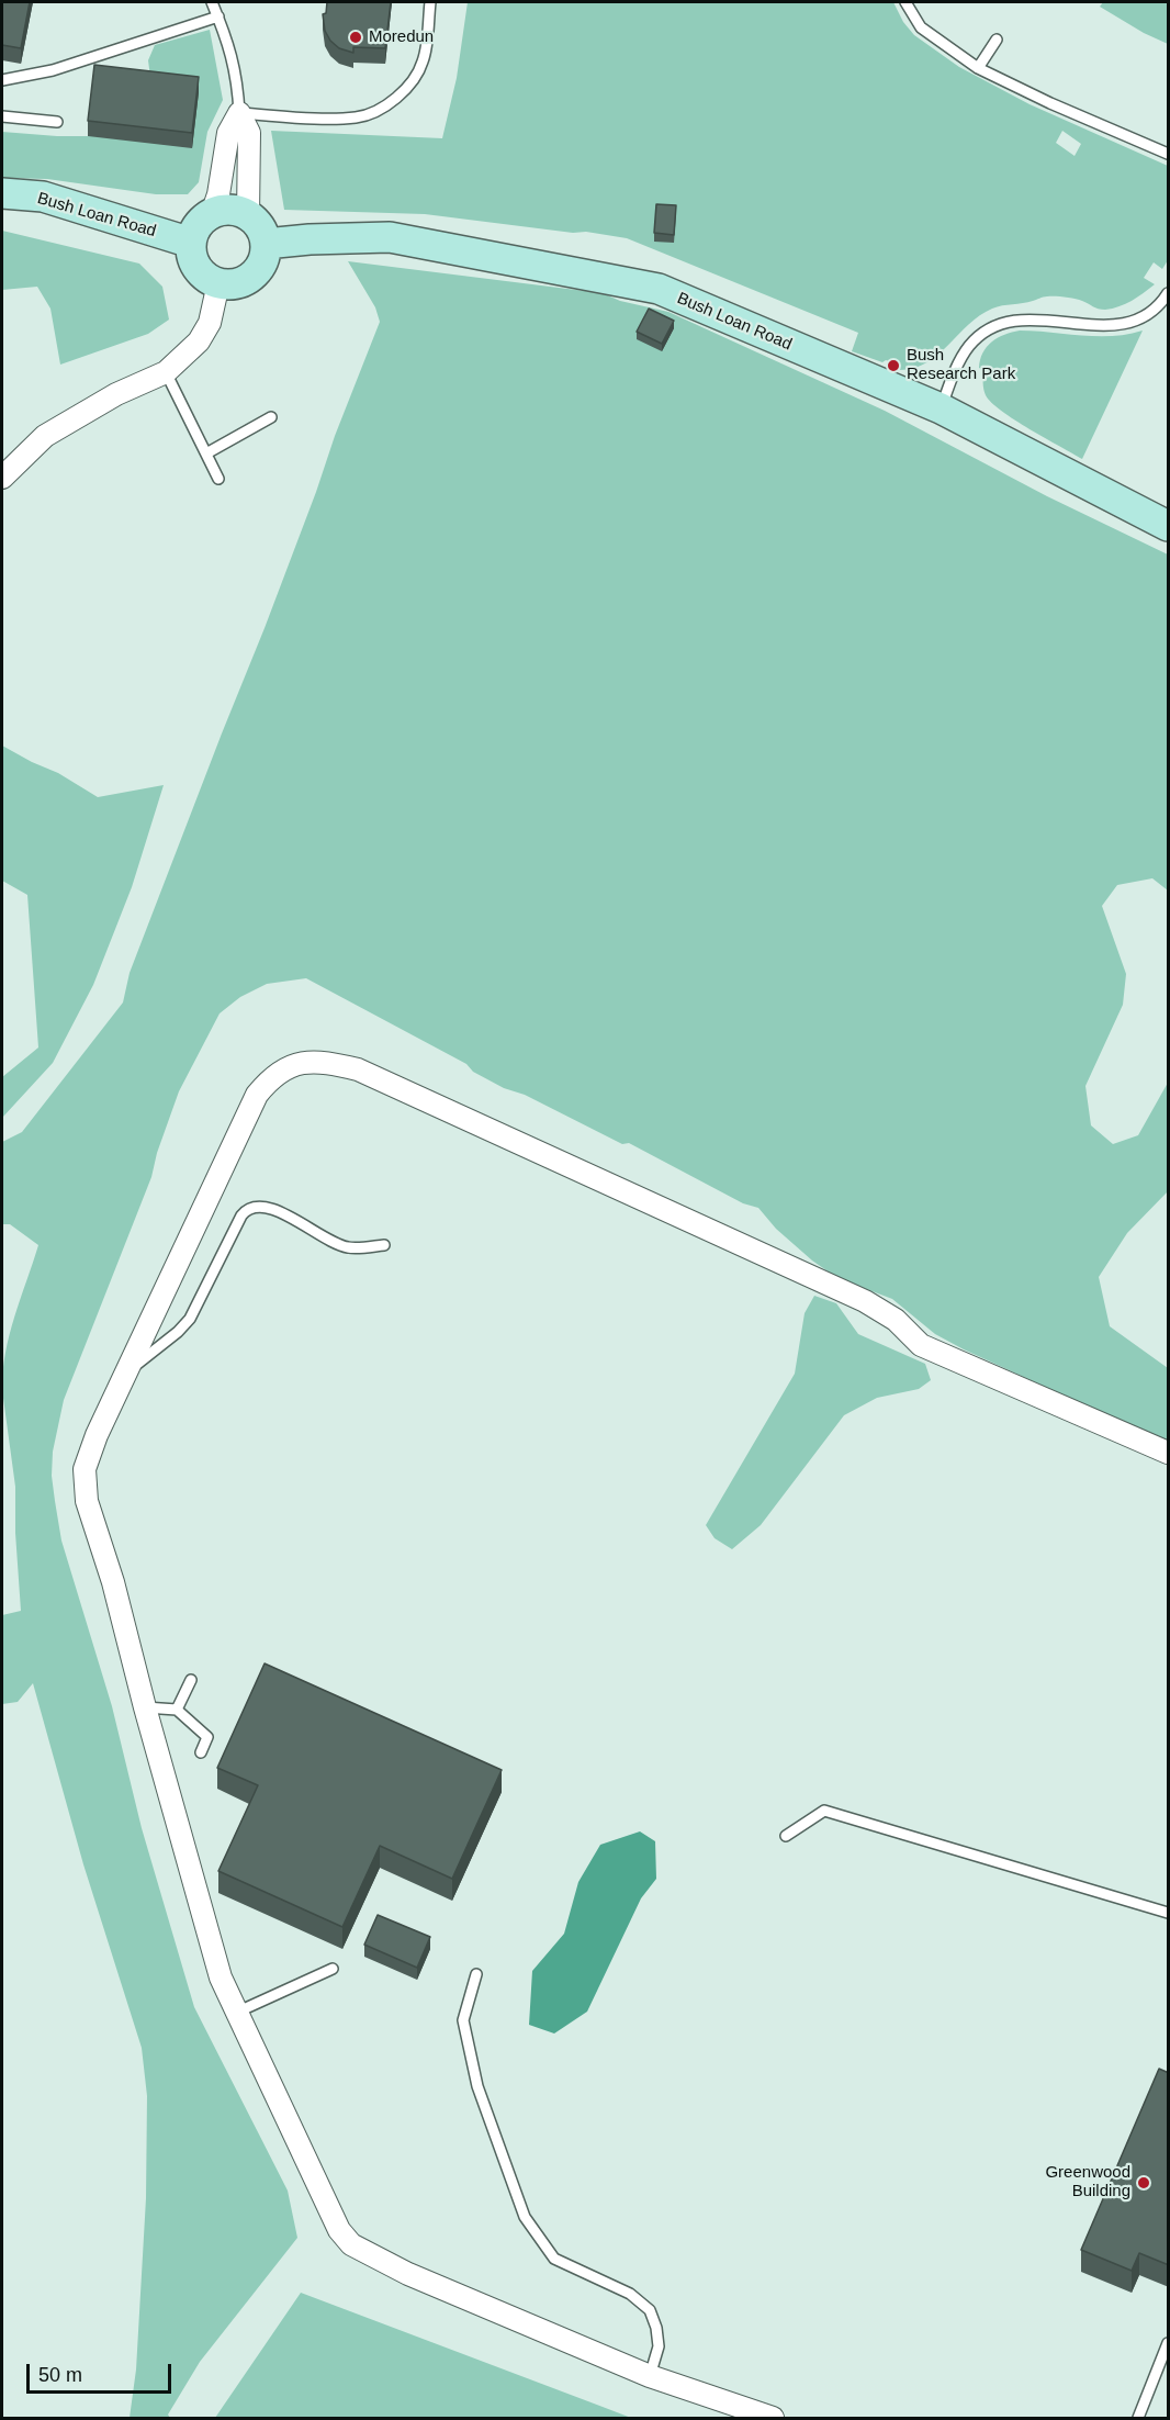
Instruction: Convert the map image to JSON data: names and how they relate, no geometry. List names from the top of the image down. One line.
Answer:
{"streets":{"street":["Bush Loan Road"]},"places":["Moredun","Bush Research Park","Greenwood Building"],"scale_bar":"50 m"}
